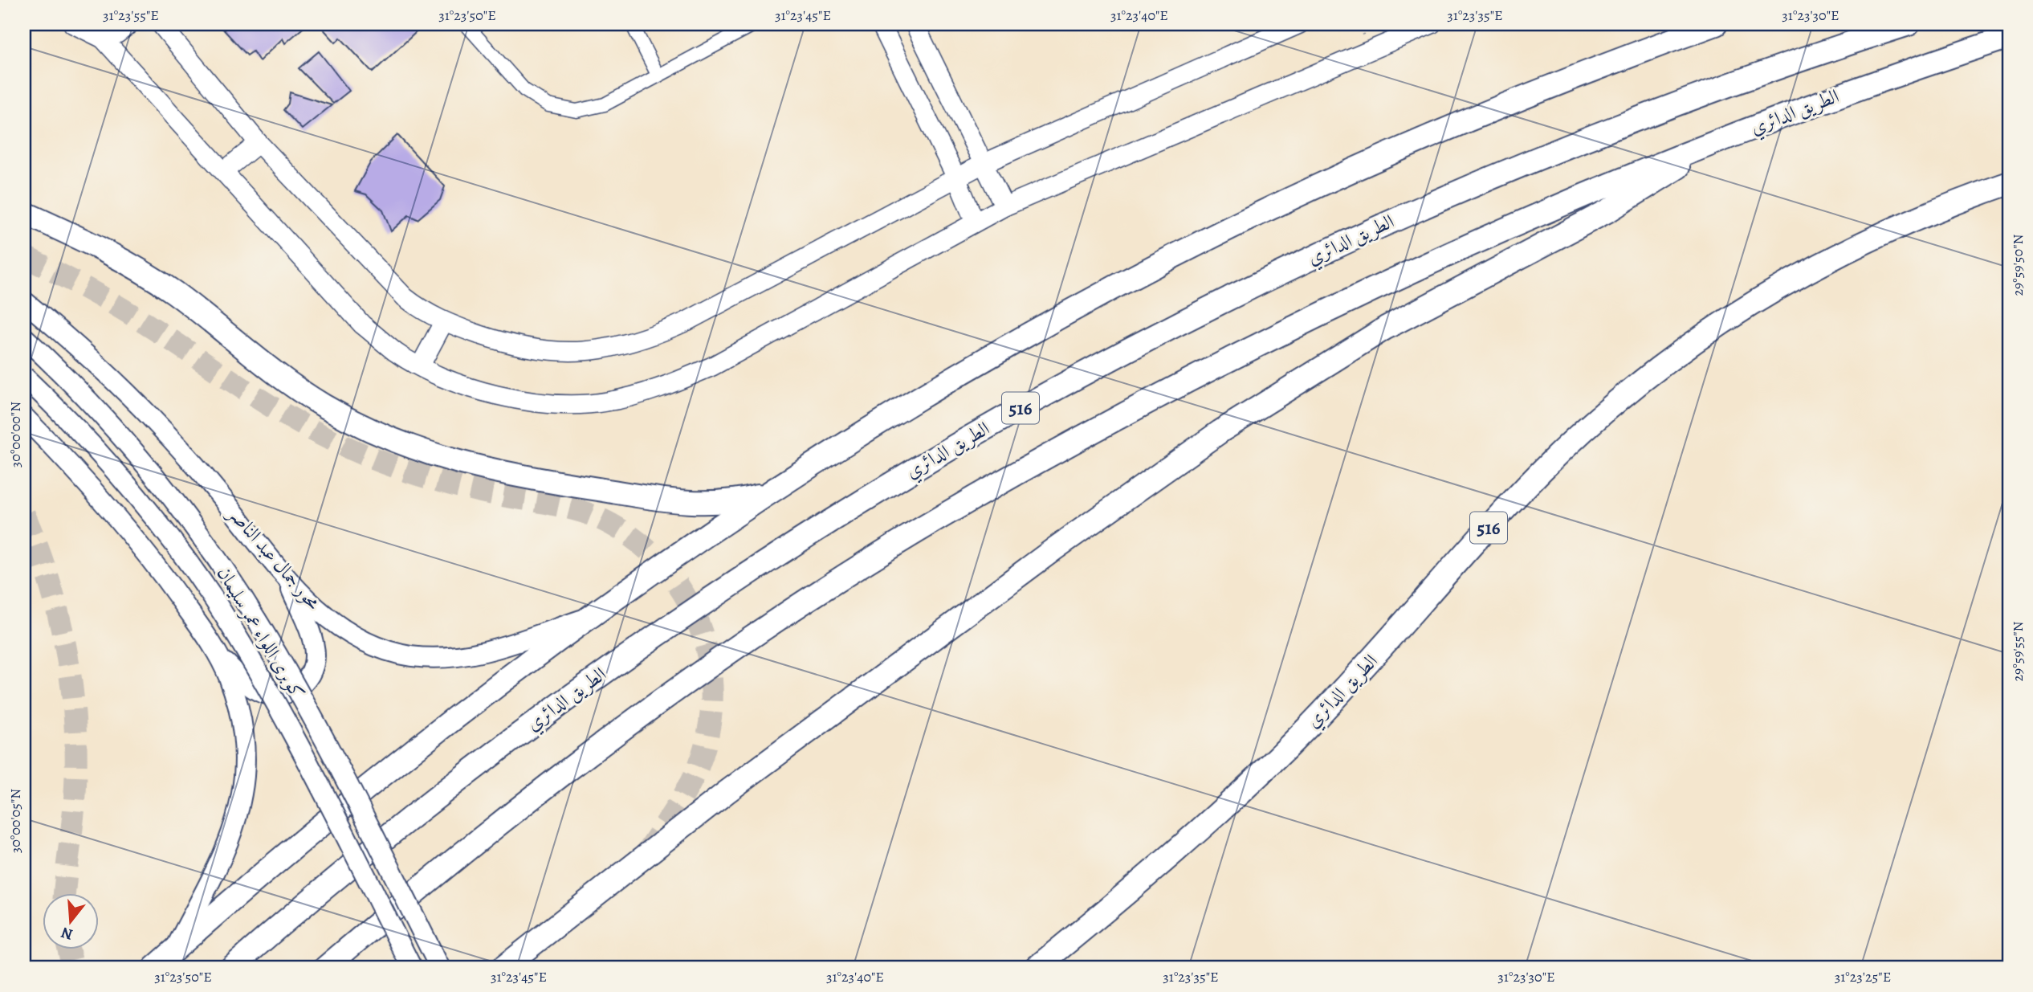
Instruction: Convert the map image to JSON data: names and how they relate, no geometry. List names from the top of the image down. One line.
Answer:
{"streets":{"highway":["الطريق الدائري","516"],"main road":["محور جمال عبد الناصر","كوبرى اللواء عمر سليمان"]},"north":"bottom","coordinates":["31°23'55\"E","31°23'50\"E","31°23'45\"E","31°23'40\"E","31°23'35\"E","31°23'30\"E","29°59'50\"N","30°00'00\"N","29°59'55\"N","30°00'05\"N","31°23'25\"E"]}
